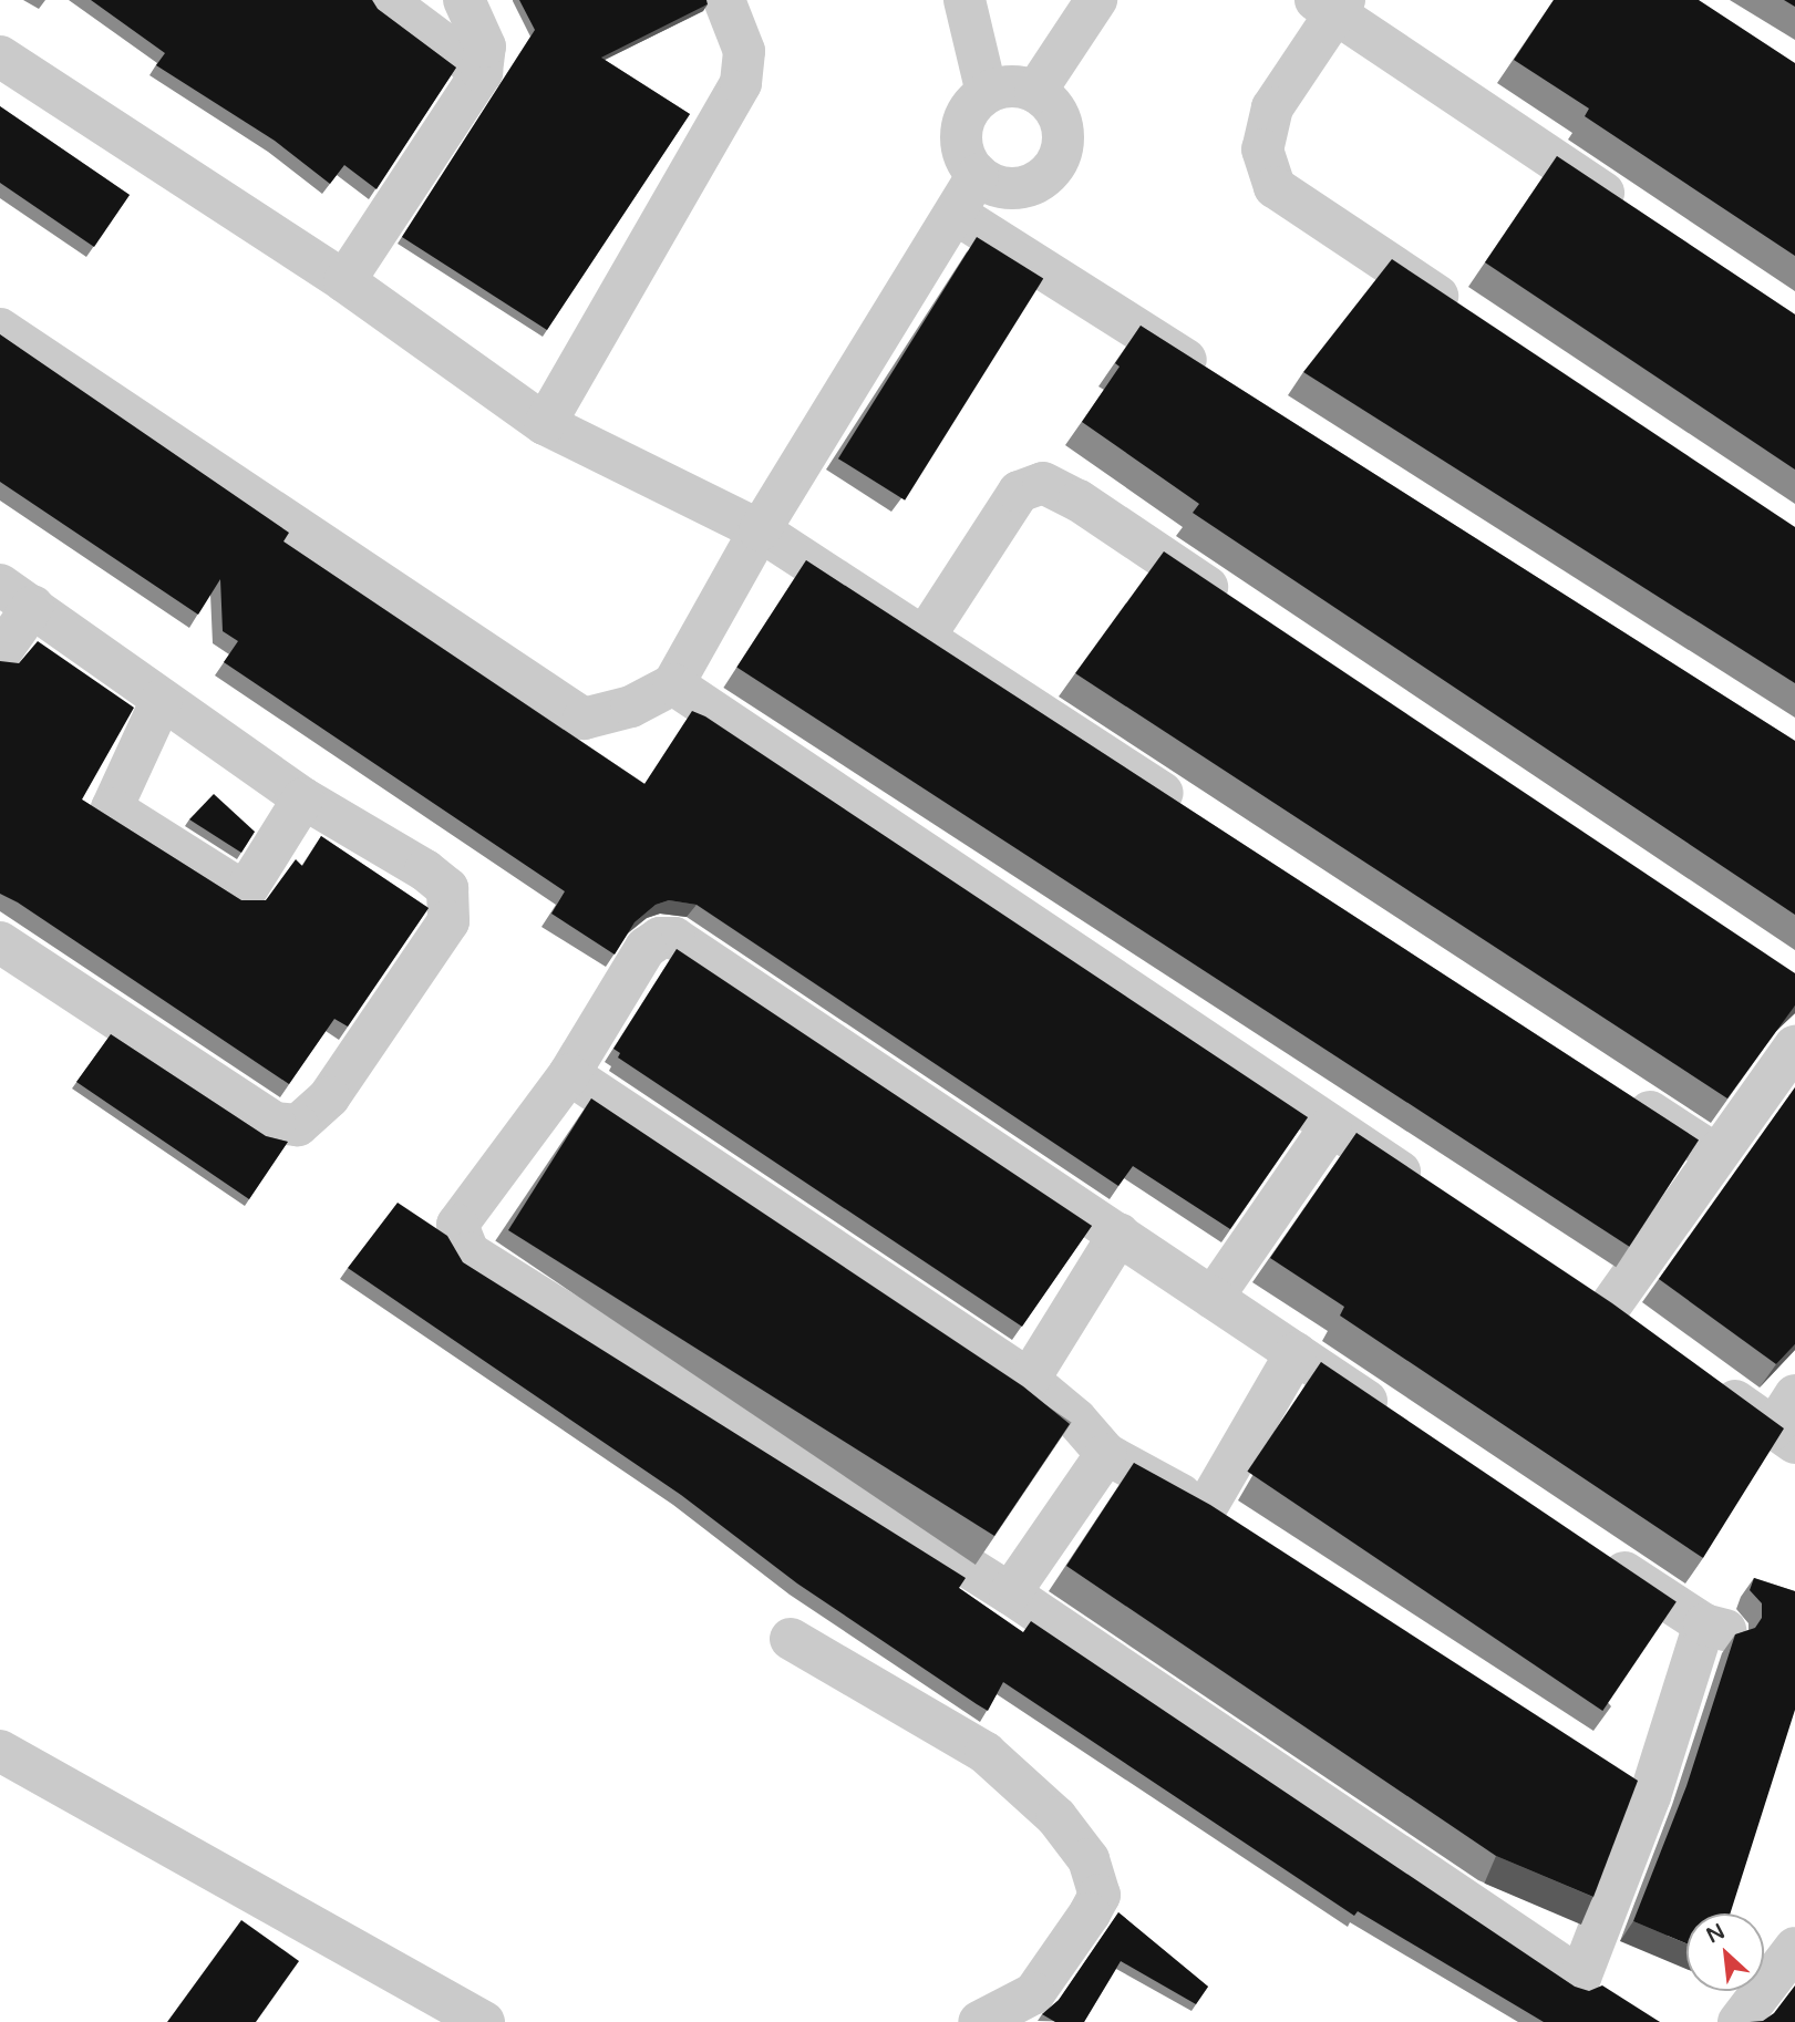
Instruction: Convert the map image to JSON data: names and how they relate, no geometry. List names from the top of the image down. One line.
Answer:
{"north":"top left"}
